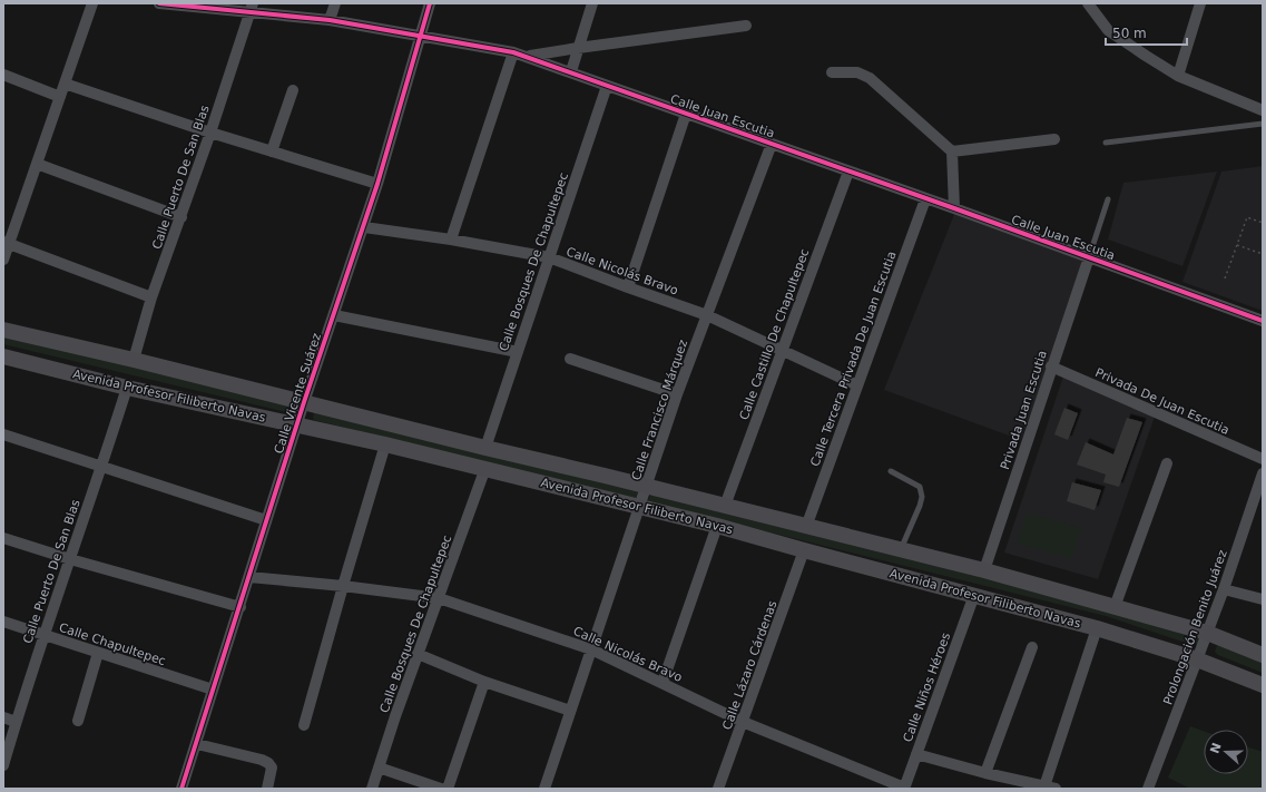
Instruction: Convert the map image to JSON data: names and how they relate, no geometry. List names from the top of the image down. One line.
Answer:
{"streets":{"main road":["Avenida Profesor Filiberto Navas"],"street":["Calle Juan Escutia","Calle Puerto De San Blas","Calle Bosques De Chapultepec","Calle Nicolás Bravo","Calle Castillo De Chapultepec","Calle Tercera Privada De Juan Escutia","Calle Vicente Suárez","Privada De Juan Escutia","Calle Francisco Márquez","Privada Juan Escutia","Prolongación Benito Juárez","Calle Chapultepec","Calle Lázaro Cárdenas","Calle Niños Héroes"]},"crossings":[["Calle Juan Escutia","Calle Puerto De San Blas"],["Calle Juan Escutia","Calle Bosques De Chapultepec"],["Calle Juan Escutia","Calle Castillo De Chapultepec"],["Calle Juan Escutia","Calle Tercera Privada De Juan Escutia"],["Calle Juan Escutia","Calle Vicente Suárez"],["Calle Juan Escutia","Calle Francisco Márquez"],["Calle Juan Escutia","Privada Juan Escutia"],["Calle Puerto De San Blas","Avenida Profesor Filiberto Navas"],["Calle Puerto De San Blas","Calle Chapultepec"],["Calle Bosques De Chapultepec","Calle Nicolás Bravo"],["Calle Bosques De Chapultepec","Avenida Profesor Filiberto Navas"],["Calle Nicolás Bravo","Calle Castillo De Chapultepec"],["Calle Nicolás Bravo","Calle Tercera Privada De Juan Escutia"],["Calle Nicolás Bravo","Calle Vicente Suárez"],["Calle Nicolás Bravo","Calle Francisco Márquez"],["Calle Nicolás Bravo","Calle Lázaro Cárdenas"],["Calle Nicolás Bravo","Calle Niños Héroes"],["Calle Castillo De Chapultepec","Avenida Profesor Filiberto Navas"],["Calle Tercera Privada De Juan Escutia","Avenida Profesor Filiberto Navas"],["Calle Vicente Suárez","Avenida Profesor Filiberto Navas"],["Calle Vicente Suárez","Calle Chapultepec"],["Avenida Profesor Filiberto Navas","Calle Francisco Márquez"],["Avenida Profesor Filiberto Navas","Privada Juan Escutia"],["Avenida Profesor Filiberto Navas","Prolongación Benito Juárez"],["Avenida Profesor Filiberto Navas","Calle Lázaro Cárdenas"],["Avenida Profesor Filiberto Navas","Calle Niños Héroes"],["Privada De Juan Escutia","Privada Juan Escutia"]],"scale_bar":"50 m","north":"left"}
